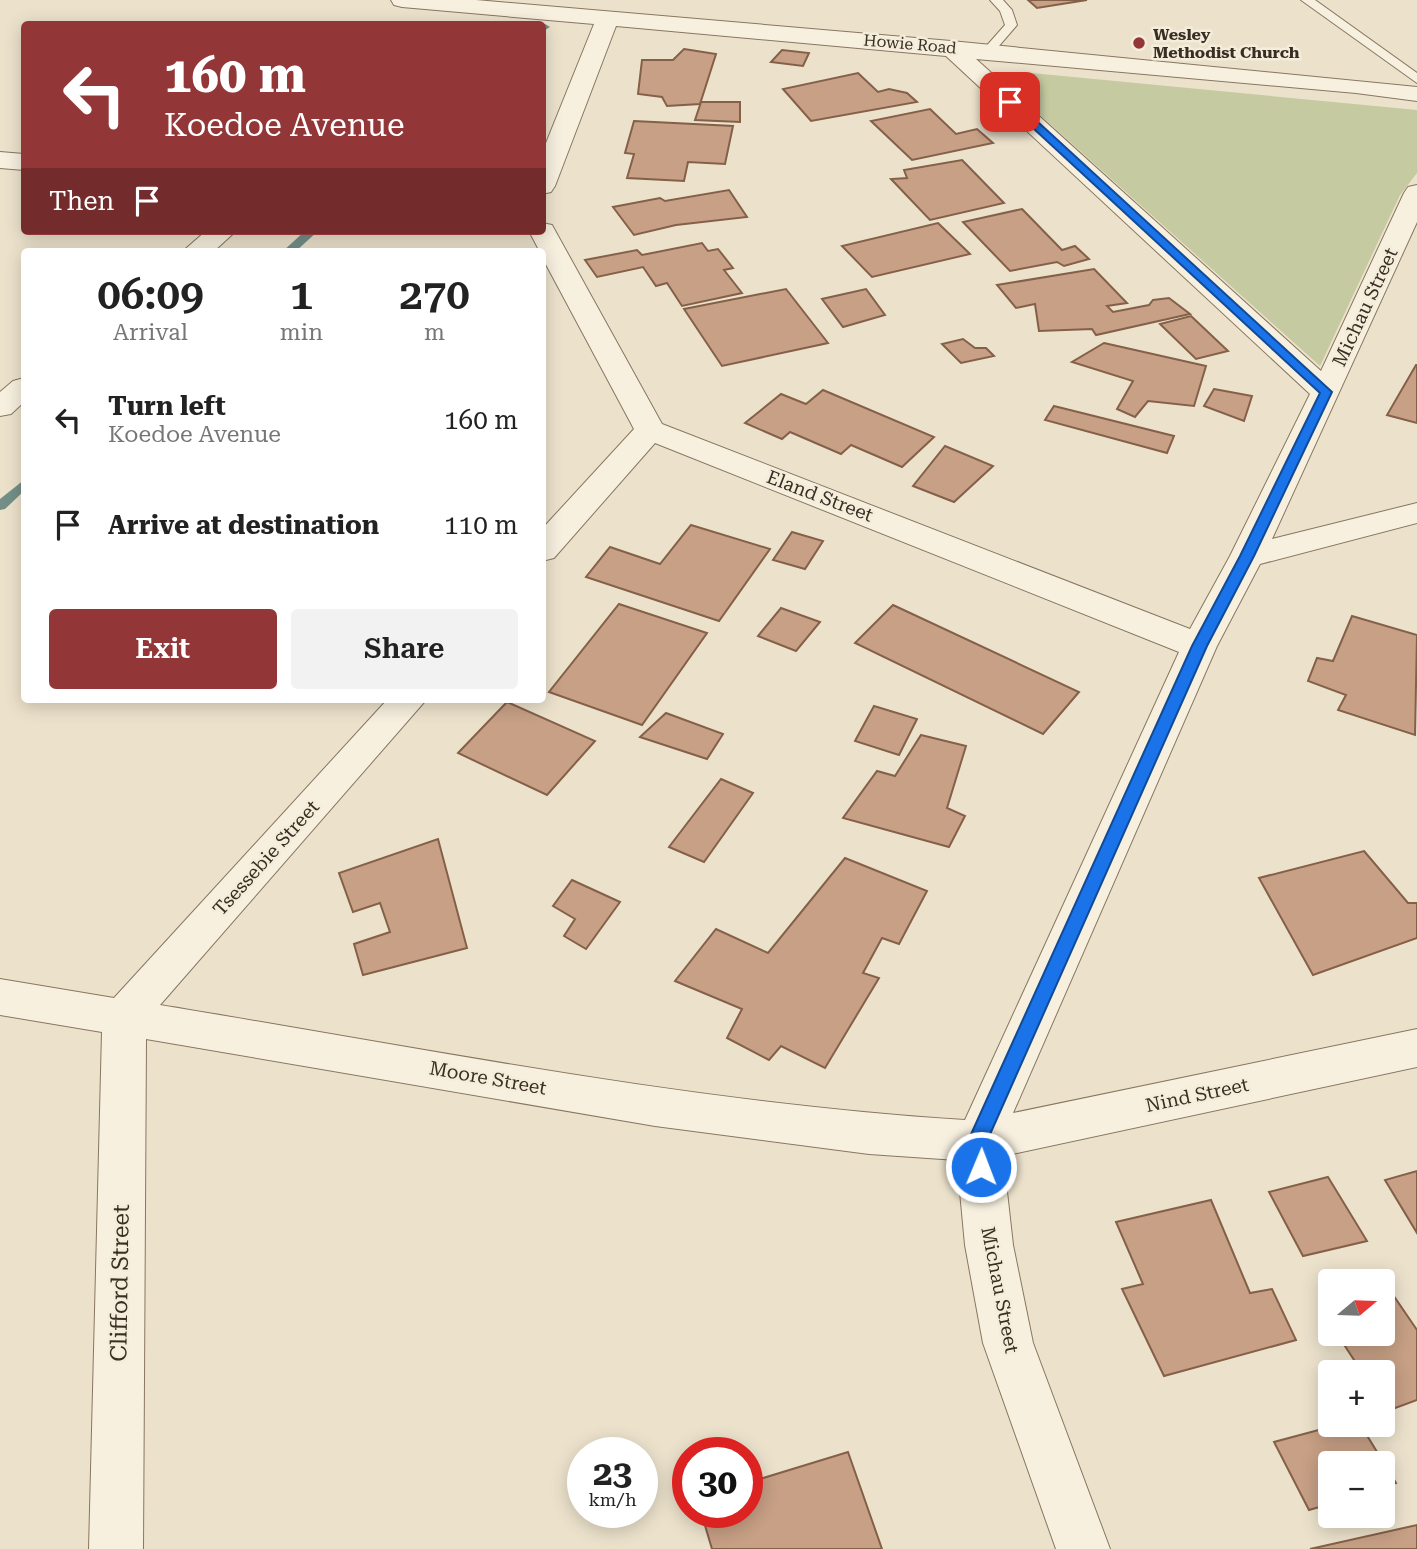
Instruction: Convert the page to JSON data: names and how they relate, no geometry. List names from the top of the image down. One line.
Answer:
{"streets":{"street":["Howie Road","Michau Street","Eland Street","Tsessebie Street","Moore Street","Nind Street","Clifford Street"]},"crossings":[["Michau Street","Eland Street"],["Michau Street","Moore Street"],["Michau Street","Nind Street"],["Tsessebie Street","Moore Street"],["Tsessebie Street","Clifford Street"],["Moore Street","Nind Street"],["Moore Street","Clifford Street"]],"places":["Wesley Methodist Church"],"north":"right","page":{"turn":["160 m","Koedoe Avenue"],"then":"Then","eta":["06:09","Arrival","1","min","270","m"],"list":[{"name":"Turn left","note":"Koedoe Avenue","value":"160 m"},{"name":"Arrive at destination","value":"110 m"}],"buttons":["Exit","Share"],"map_buttons":["+","−"],"speed":"23 km/h","limit":"30"}}
